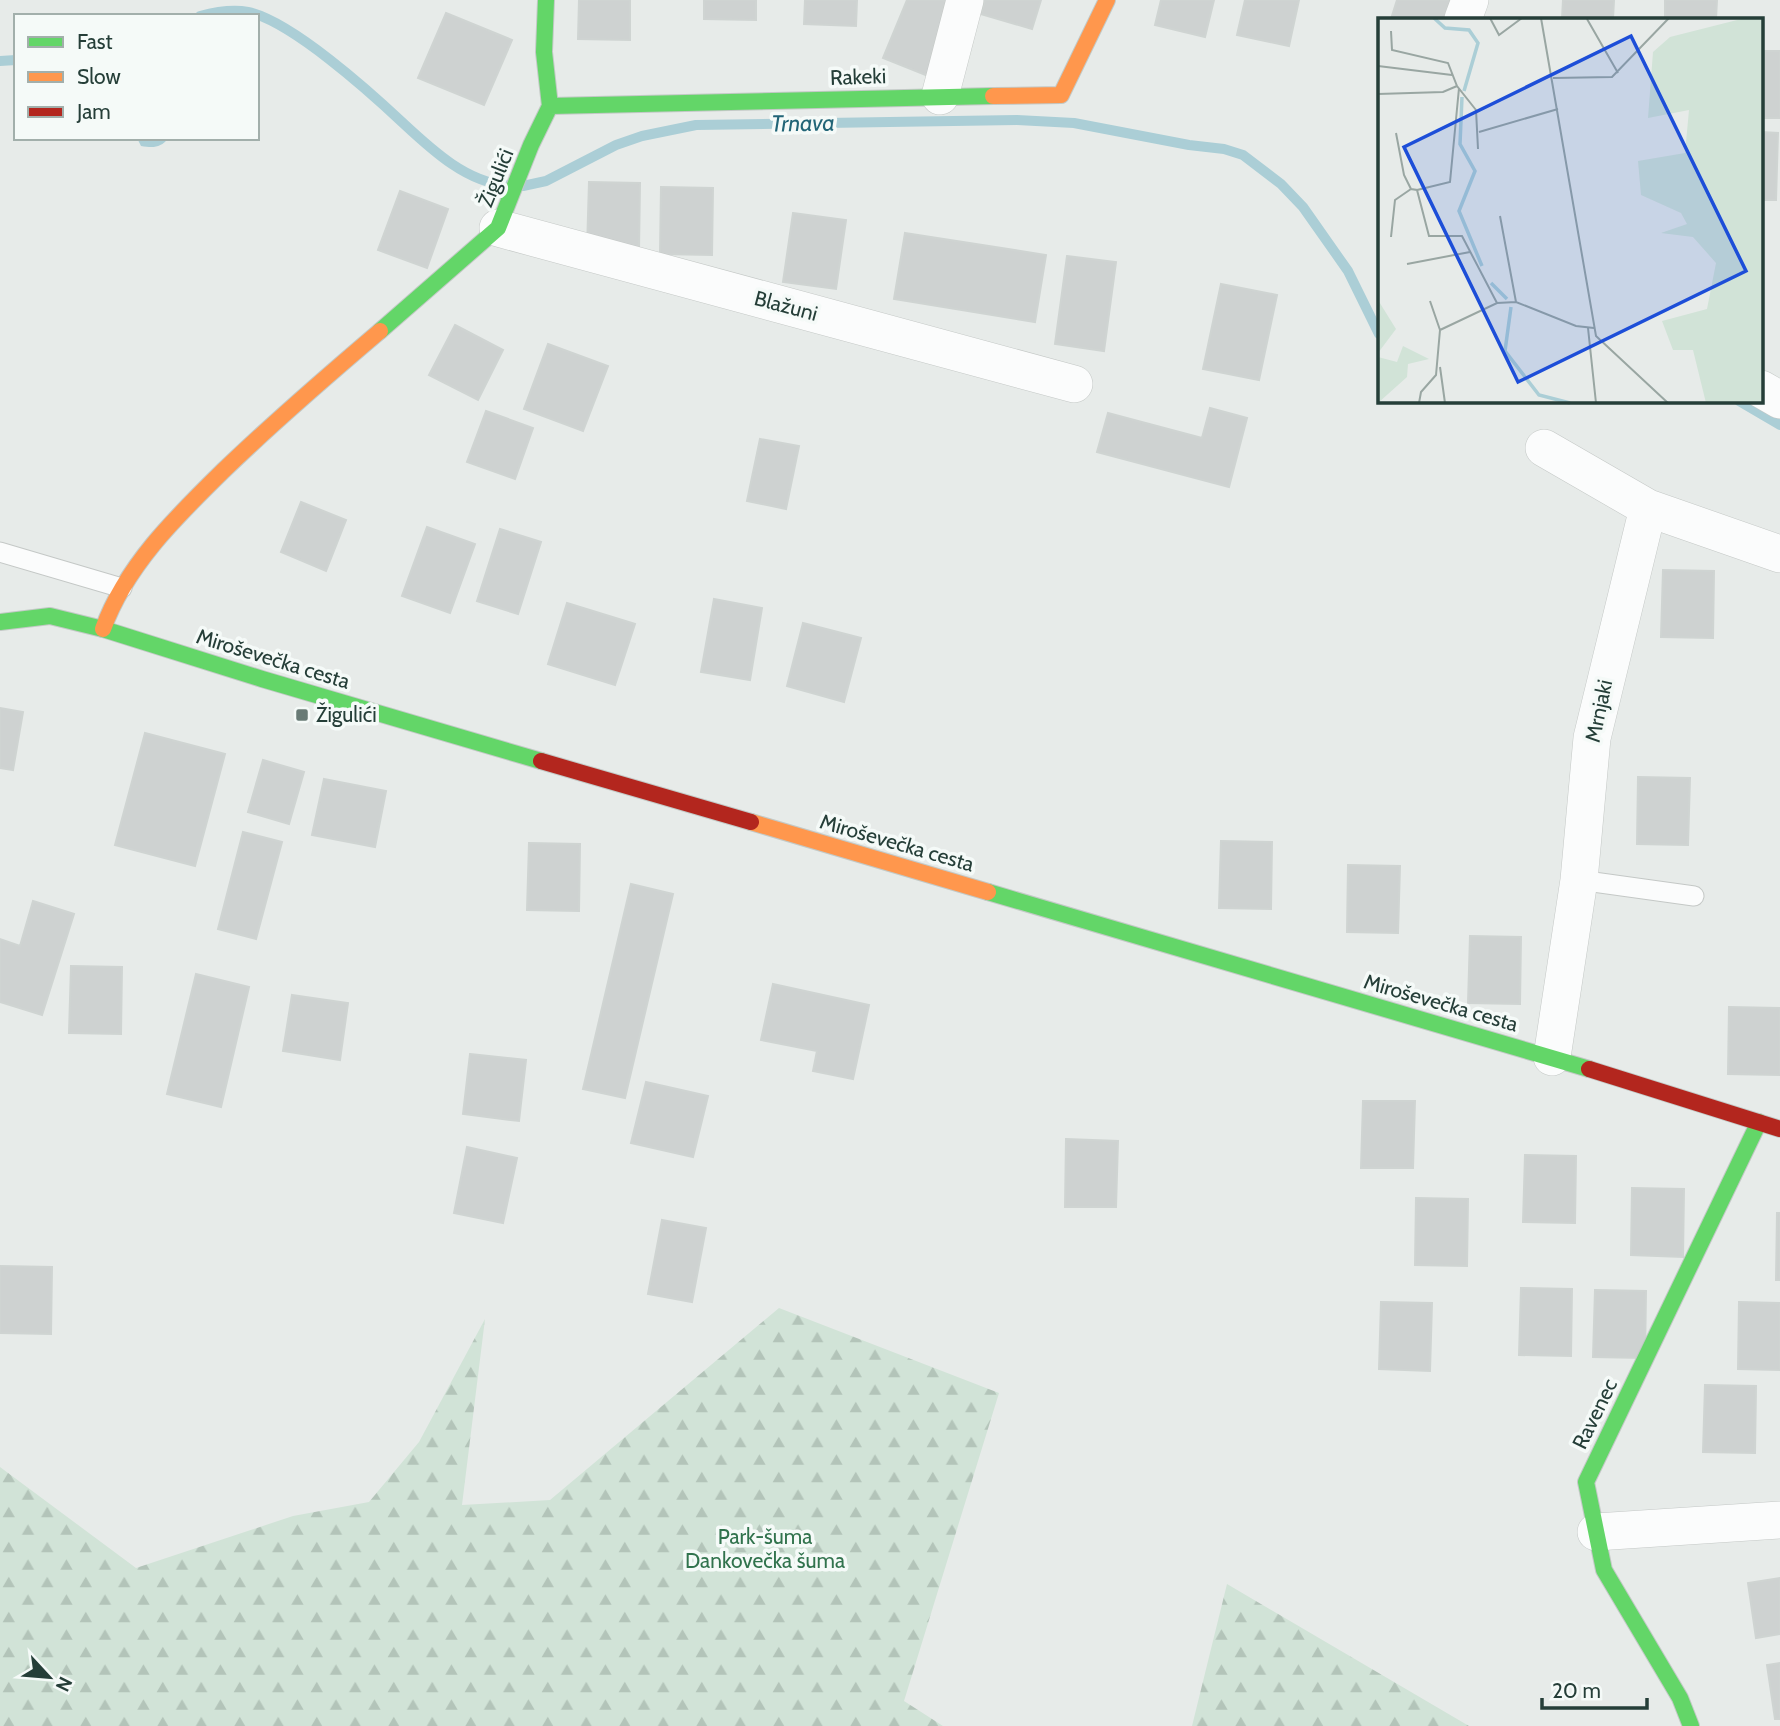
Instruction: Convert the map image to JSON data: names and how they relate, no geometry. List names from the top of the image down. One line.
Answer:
{"streets":{"street":["Rakeki","Žigulići","Blažuni","Miroševečka cesta","Mrnjaki","Ravenec"]},"crossings":[["Rakeki","Žigulići"],["Žigulići","Blažuni"],["Žigulići","Miroševečka cesta"],["Miroševečka cesta","Mrnjaki"],["Miroševečka cesta","Ravenec"]],"water":["Trnava"],"parks":["Park-šuma Dankovečka šuma"],"places":{"transit":["Žigulići"]},"legend":["Fast","Slow","Jam"],"scale_bar":"20 m","north":"bottom right"}
